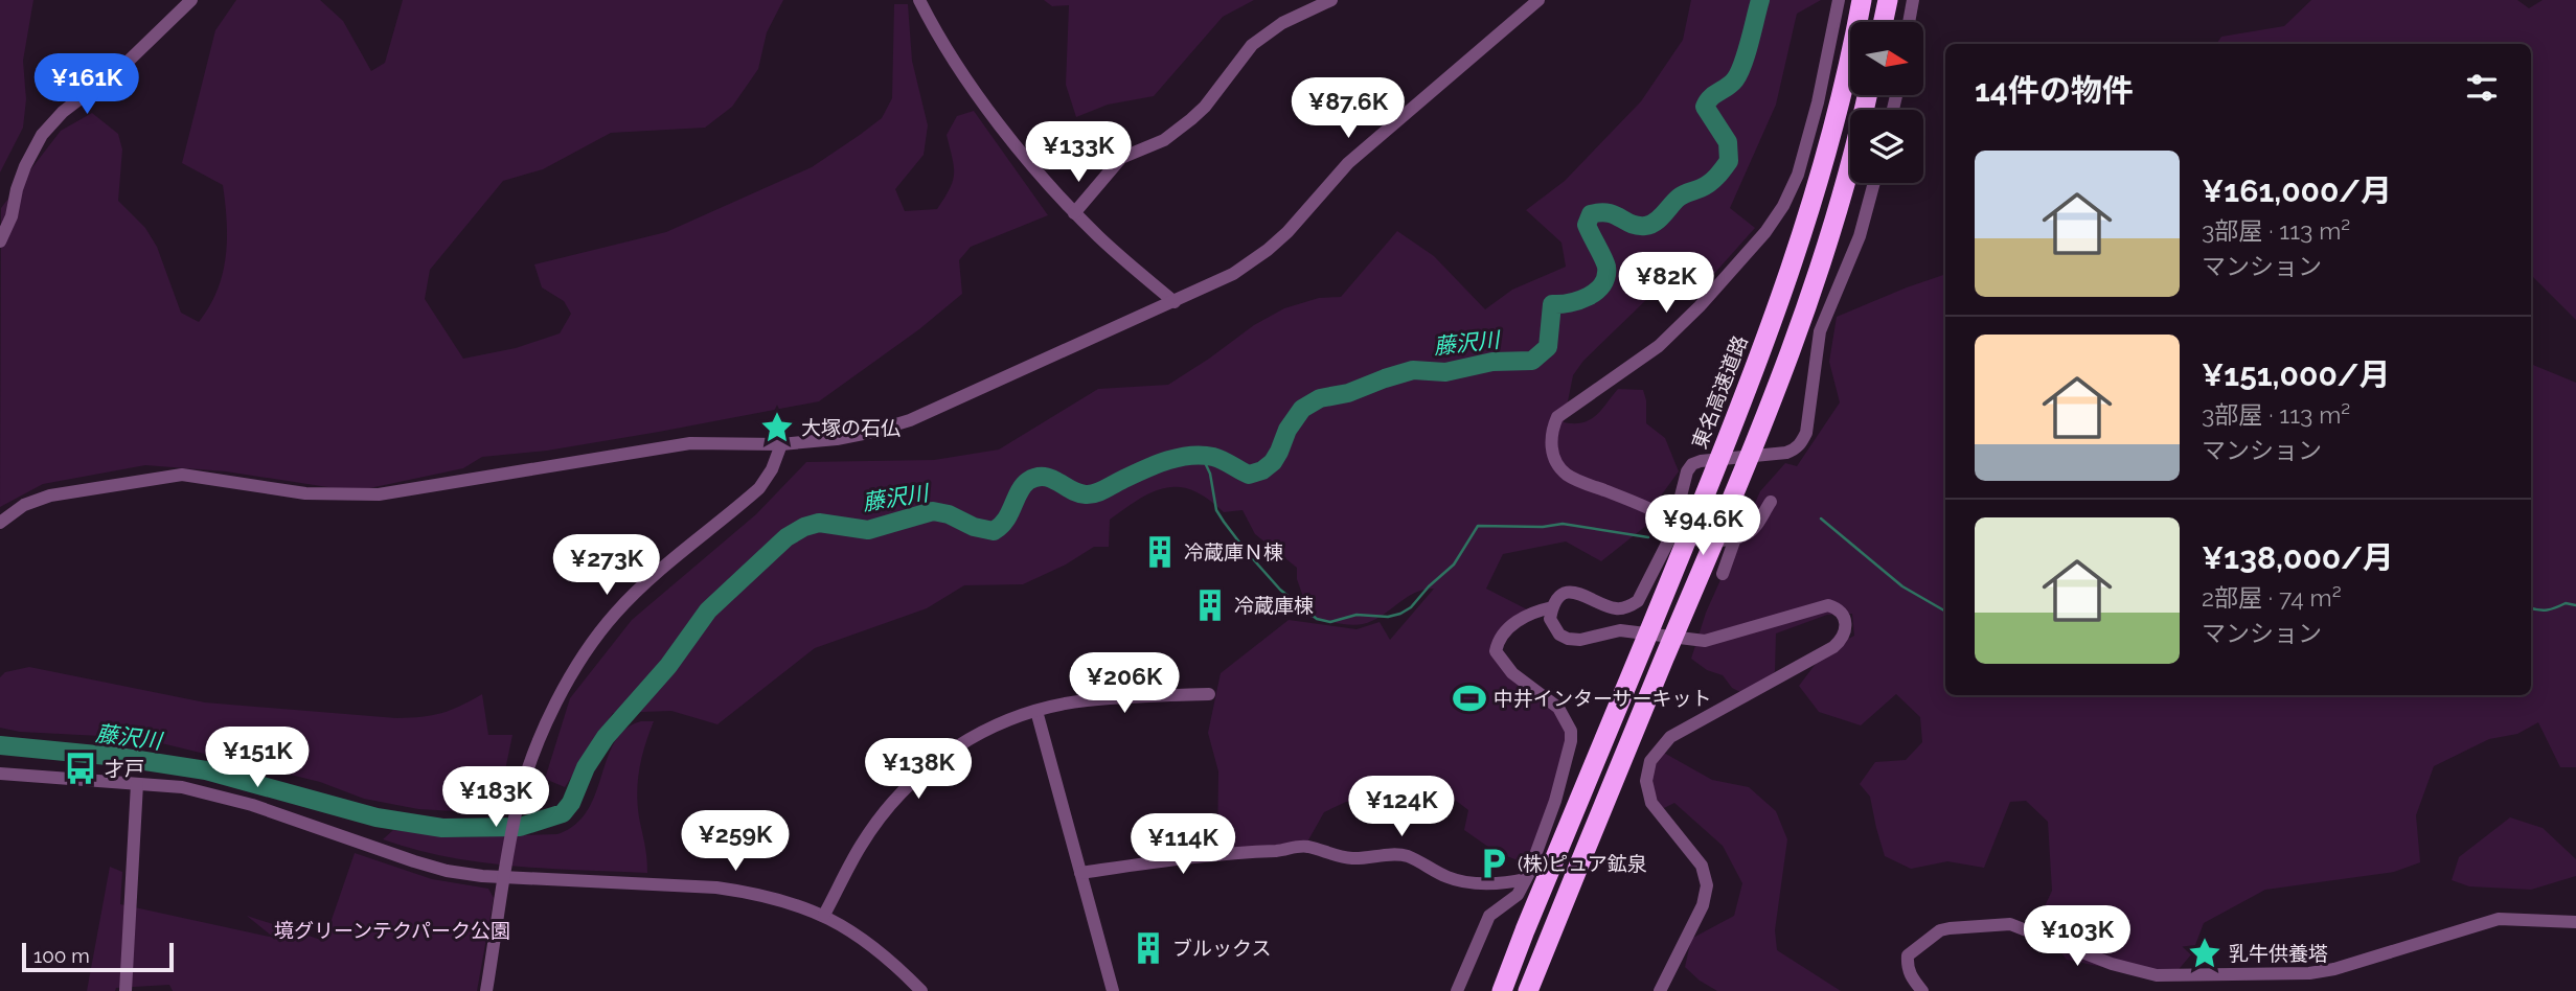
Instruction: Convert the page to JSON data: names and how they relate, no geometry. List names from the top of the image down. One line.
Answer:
{"streets":{"highway":["東名高速道路"]},"water":["藤沢川"],"parks":["境グリーンテクパーク公園"],"places":{"place":["大塚の石仏","乳牛供養塔"],"building":["冷蔵庫Ｎ棟","冷蔵庫棟","ブルックス"],"sports":["中井インターサーキット"],"bus stop":["才戸"],"parking":["(株)ピュア鉱泉"]},"scale_bar":"100 m","north":"right","page":{"heading":"14件の物件","price":["¥161K","¥87.6K","¥133K","¥82K","¥94.6K","¥273K","¥206K","¥151K","¥138K","¥183K","¥124K","¥259K","¥114K","¥103K"],"list":[{"name":"¥161,000/月","note":"3部屋 · 113 m² · マンション"},{"name":"¥151,000/月","note":"3部屋 · 113 m² · マンション"},{"name":"¥138,000/月","note":"2部屋 · 74 m² · マンション"}],"scale":"100 m"}}
